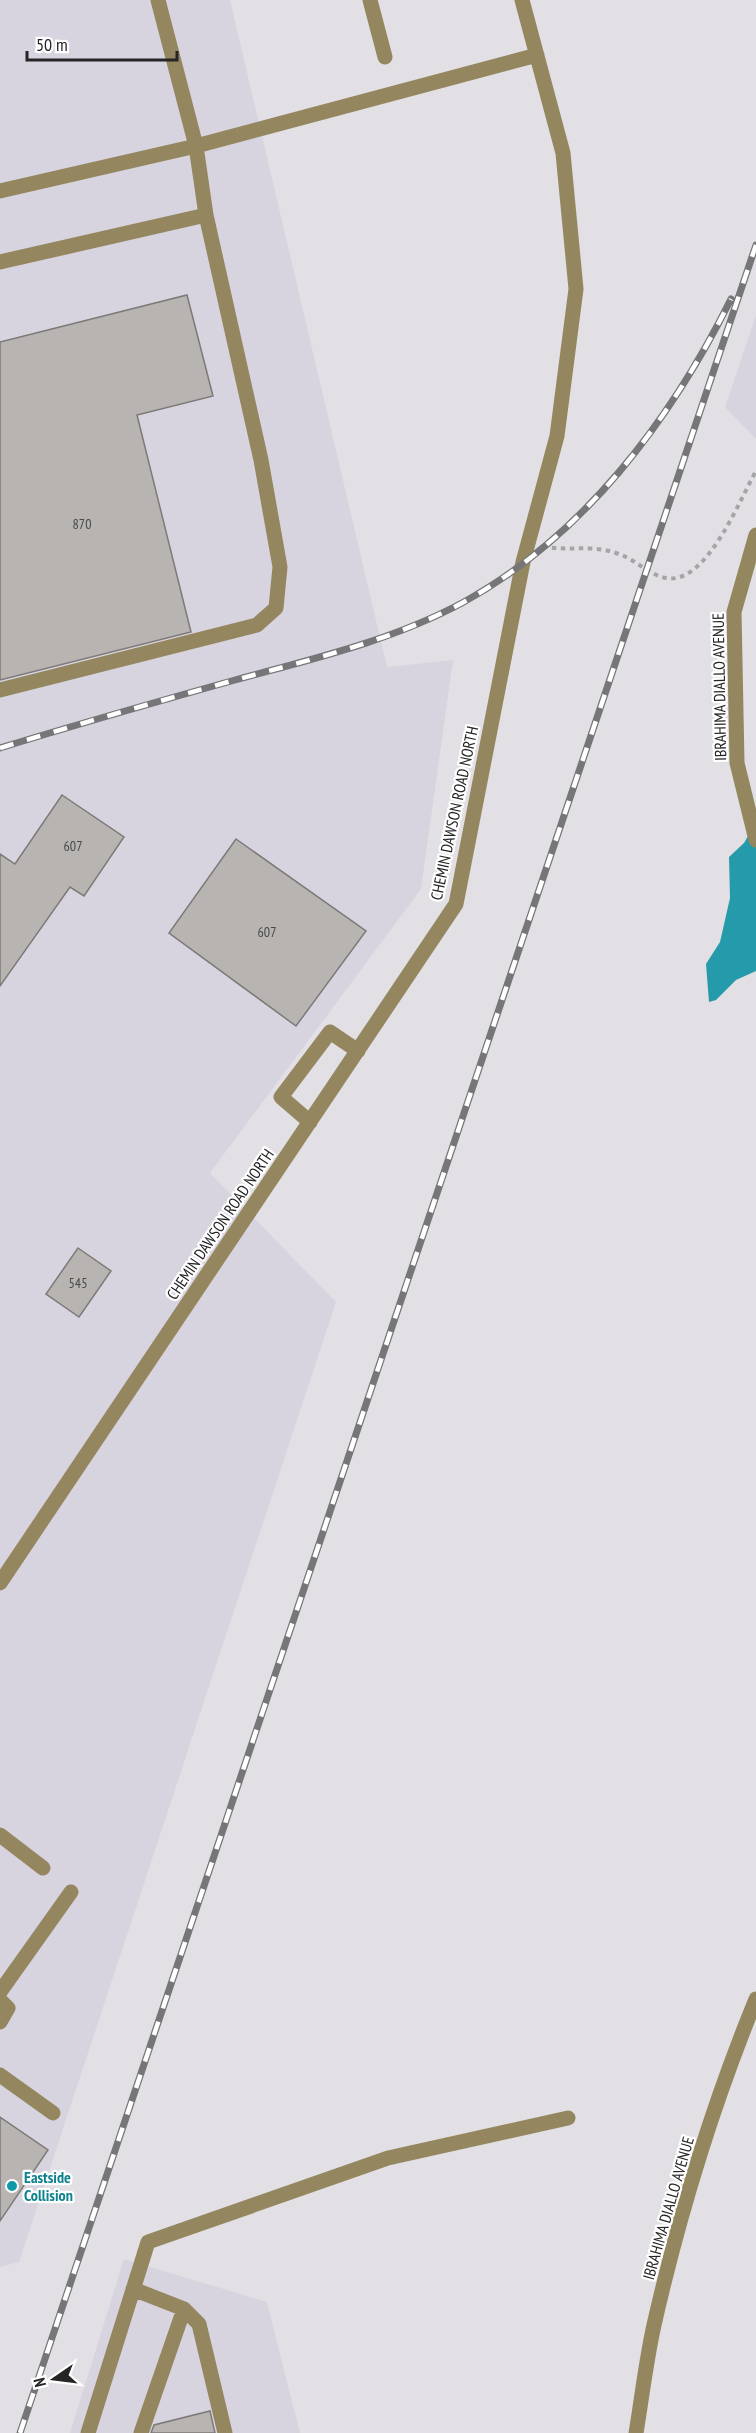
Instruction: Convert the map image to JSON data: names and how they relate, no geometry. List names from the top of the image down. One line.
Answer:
{"streets":{"street":["IBRAHIMA DIALLO AVENUE","CHEMIN DAWSON ROAD NORTH"]},"places":["Eastside Collision"],"house_numbers":["870","607","607","545"],"scale_bar":"50 m","north":"left"}
